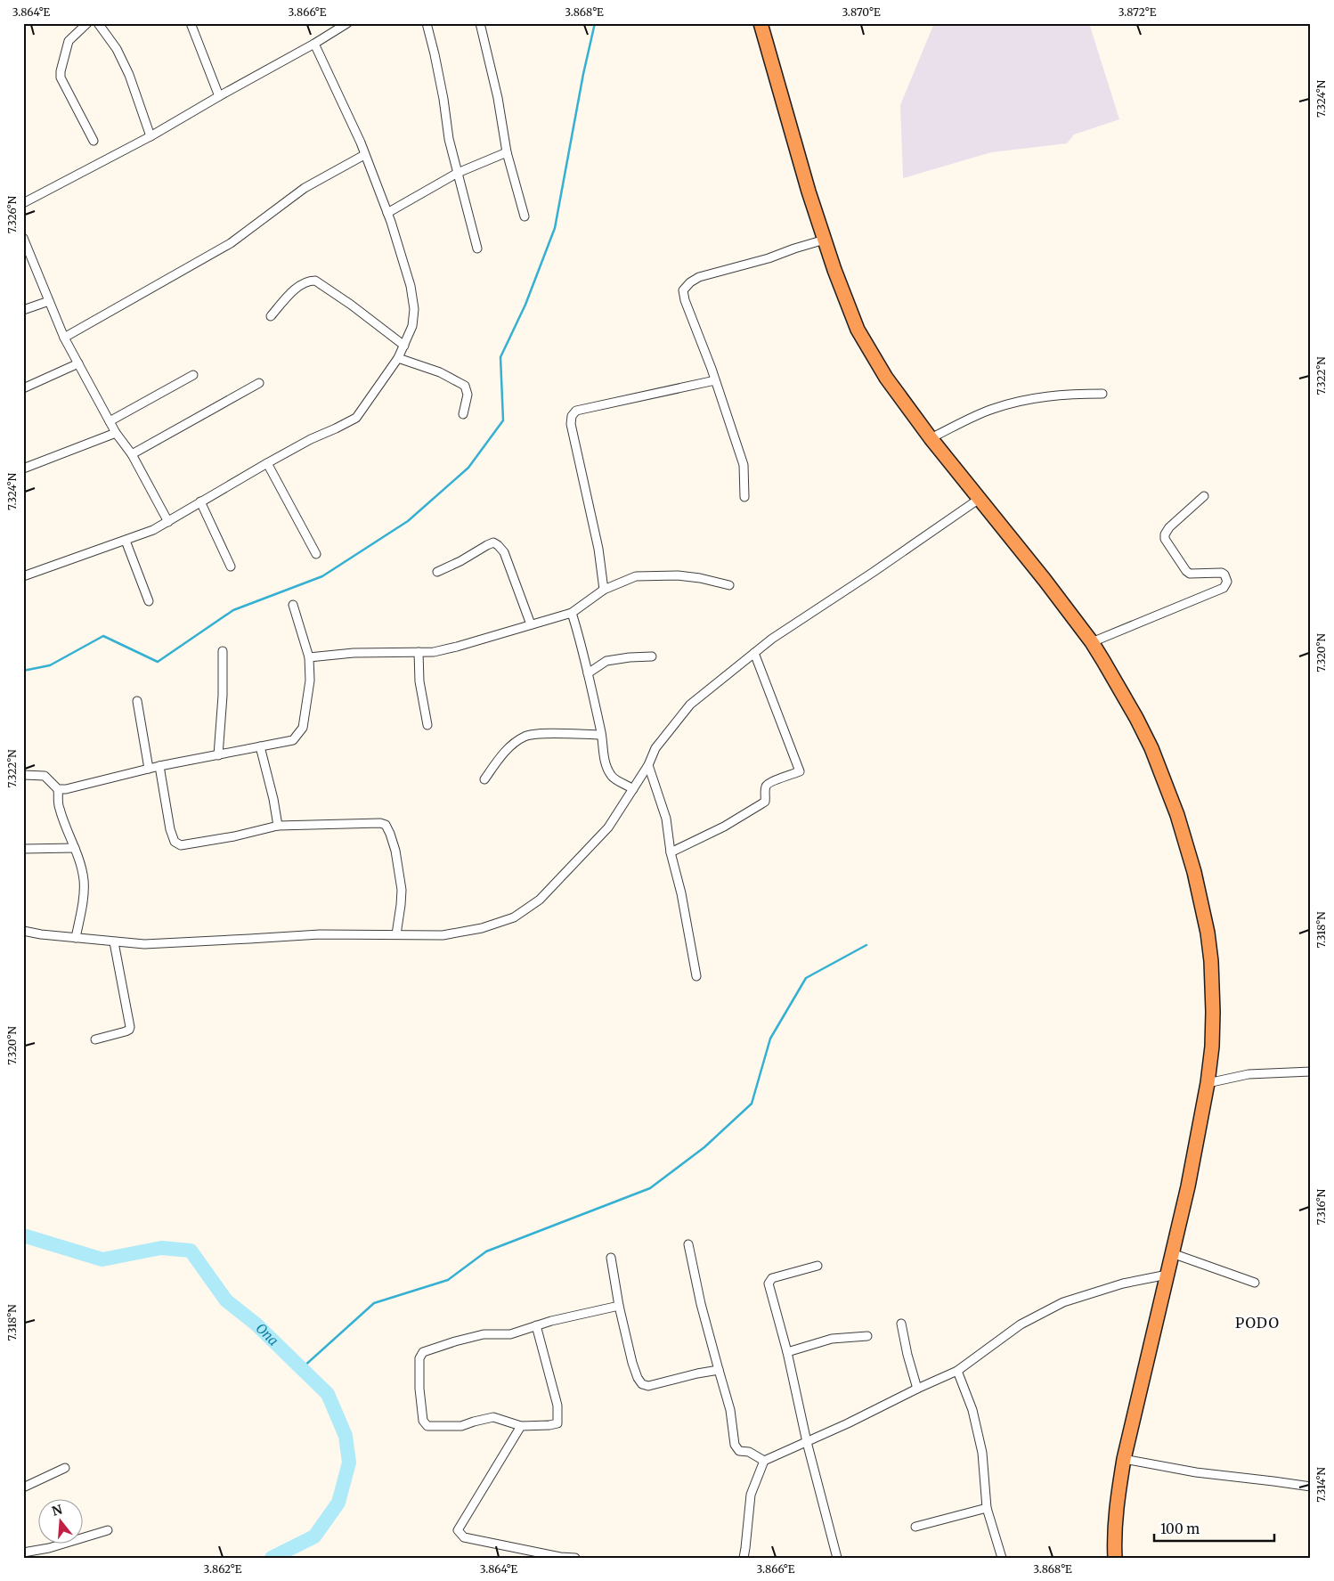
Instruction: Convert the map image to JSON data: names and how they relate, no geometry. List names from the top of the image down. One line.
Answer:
{"districts":["PODO"],"water":["Ona"],"scale_bar":"100 m","north":"top","coordinates":["3.864°E","3.866°E","3.868°E","3.870°E","3.872°E","7.324°N","7.326°N","7.322°N","7.320°N","7.318°N","7.316°N","7.314°N","3.862°E"]}
